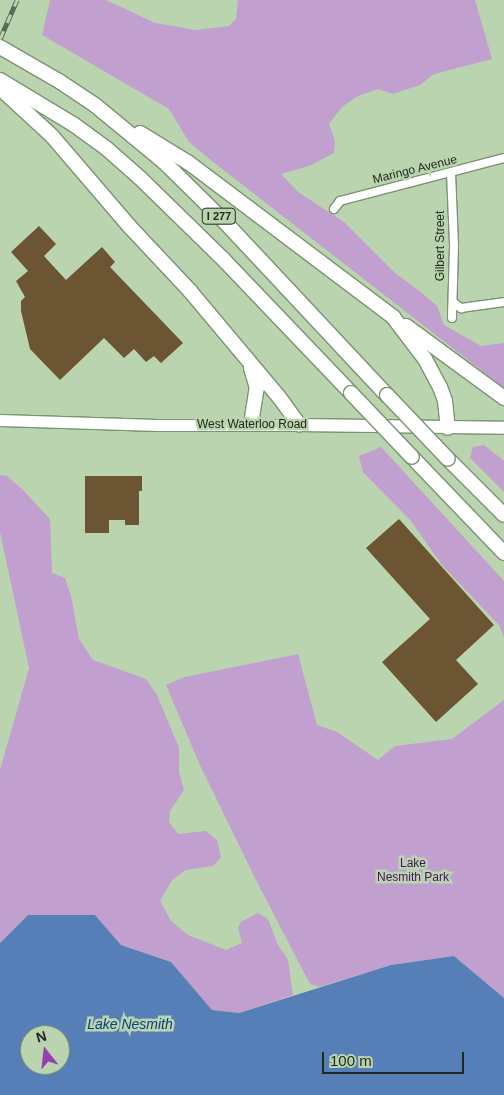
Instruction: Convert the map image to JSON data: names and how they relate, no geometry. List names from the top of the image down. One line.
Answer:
{"streets":{"highway":["I 277"],"main road":["West Waterloo Road"],"street":["Maringo Avenue","Gilbert Street"]},"crossings":[["Maringo Avenue","Gilbert Street"]],"water":["Lake Nesmith"],"parks":["Lake Nesmith Park"],"scale_bar":"100 m","north":"top"}
